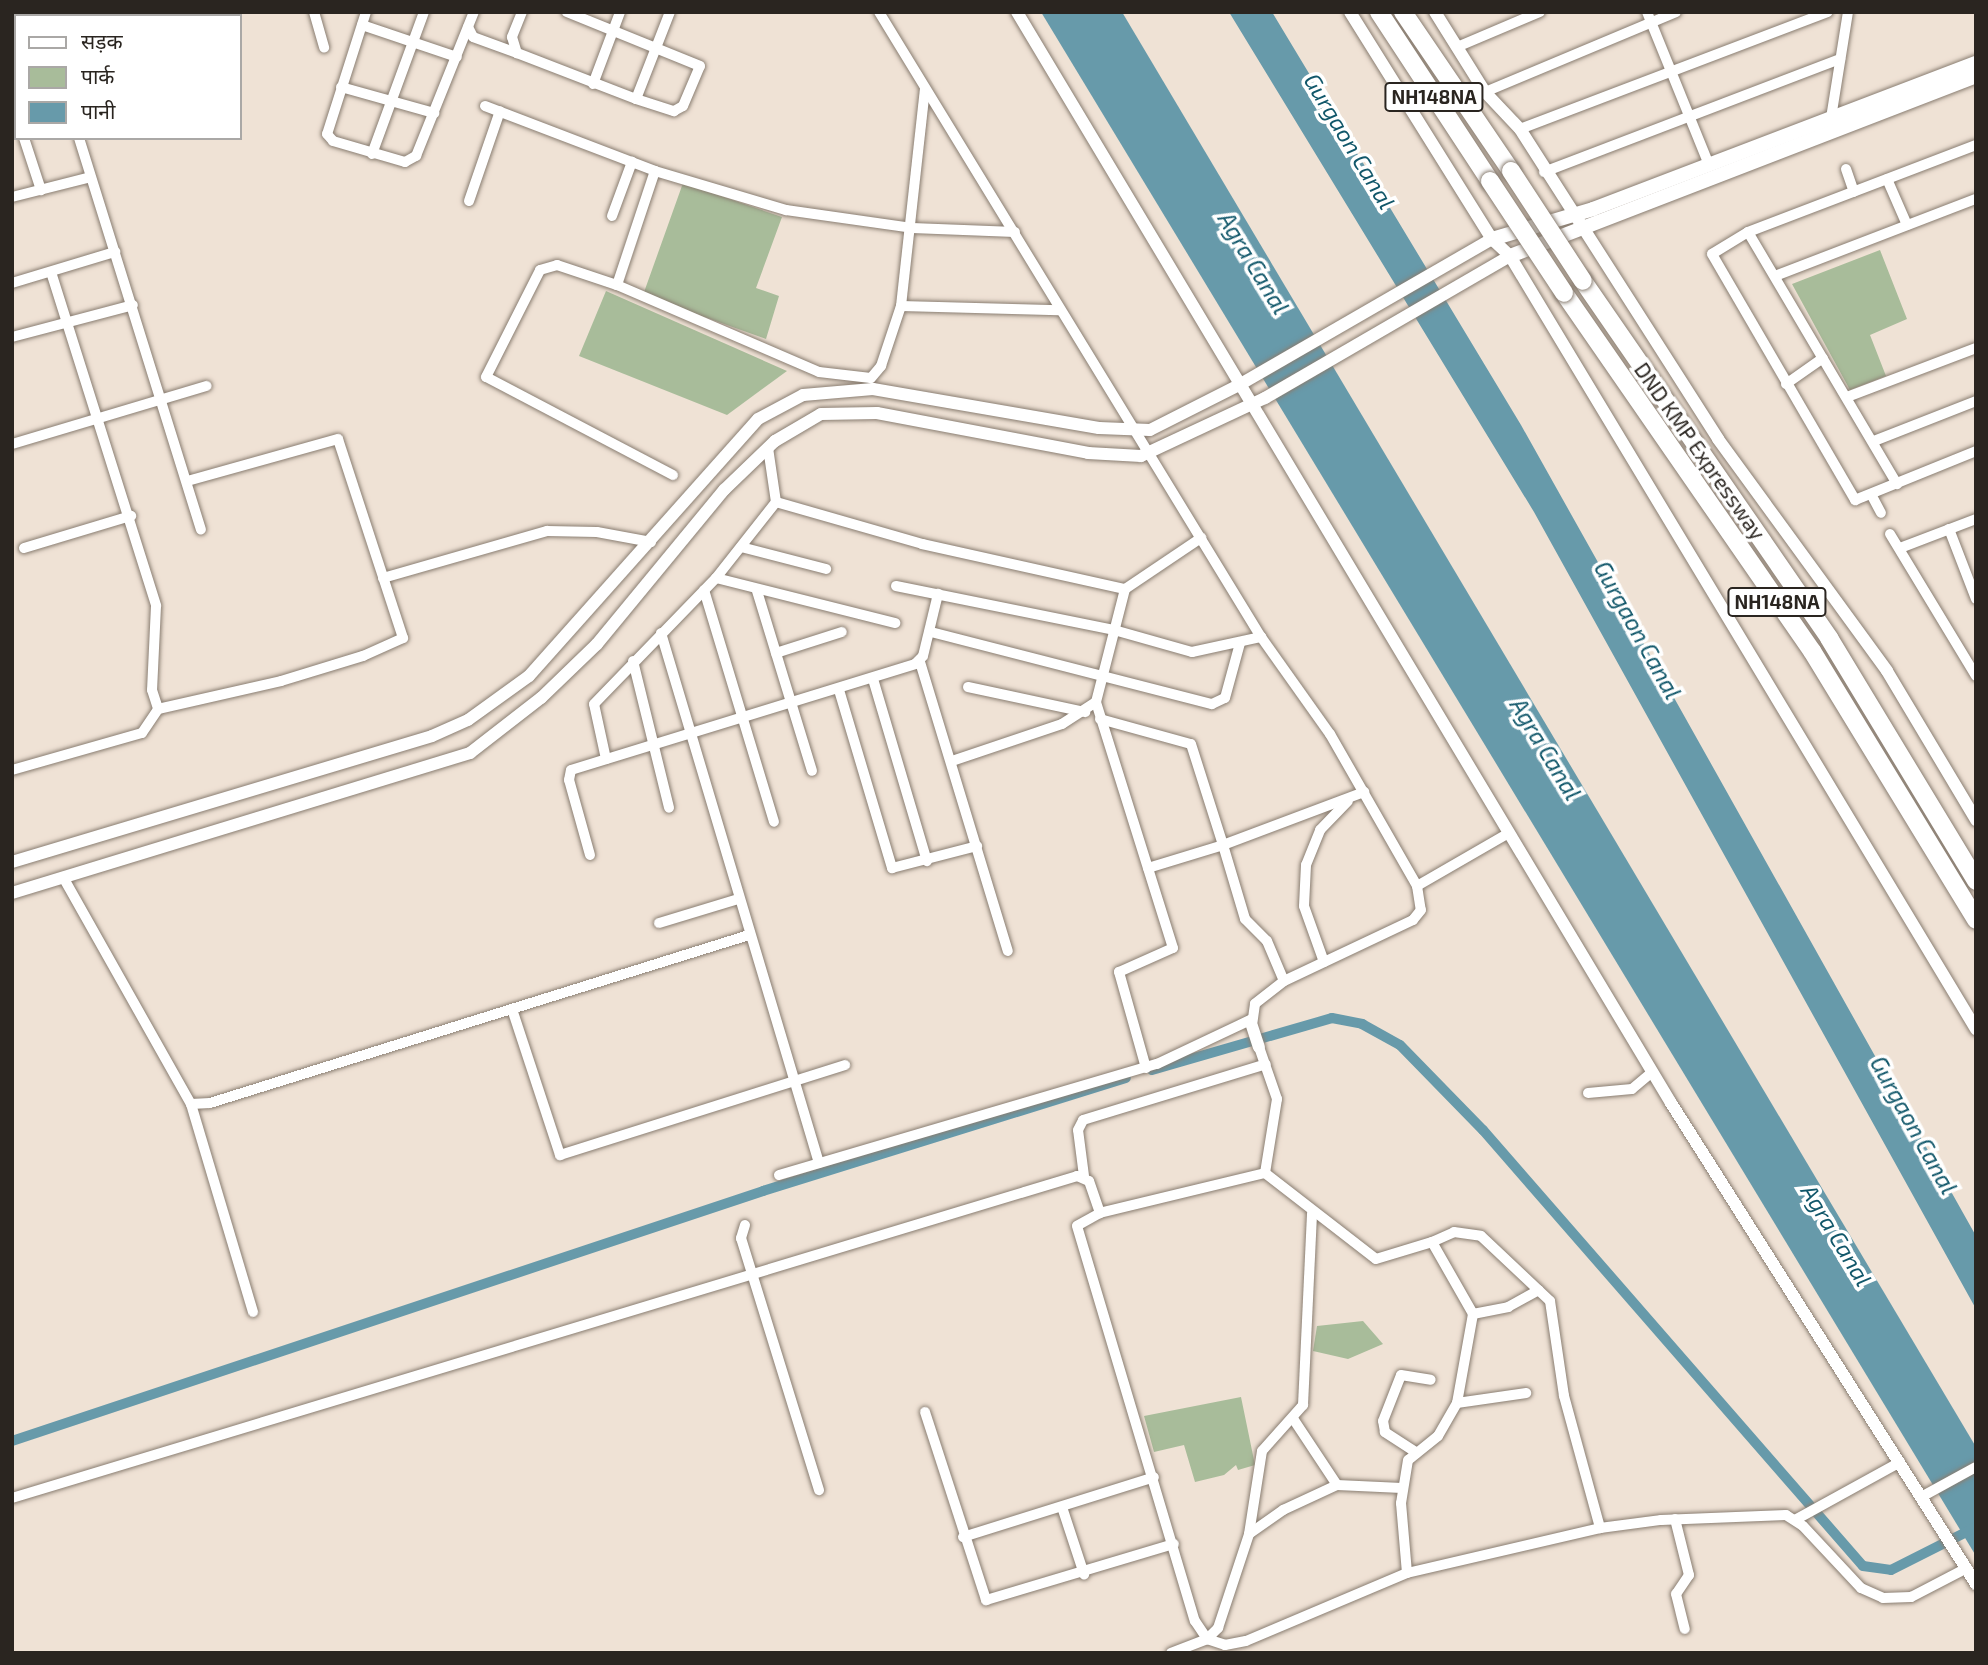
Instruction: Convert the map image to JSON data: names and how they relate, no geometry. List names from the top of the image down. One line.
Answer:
{"streets":{"highway":["NH148NA","DND KMP Expressway"]},"water":["Gurgaon Canal","Agra Canal"],"legend":["सड़क","पार्क","पानी"]}
